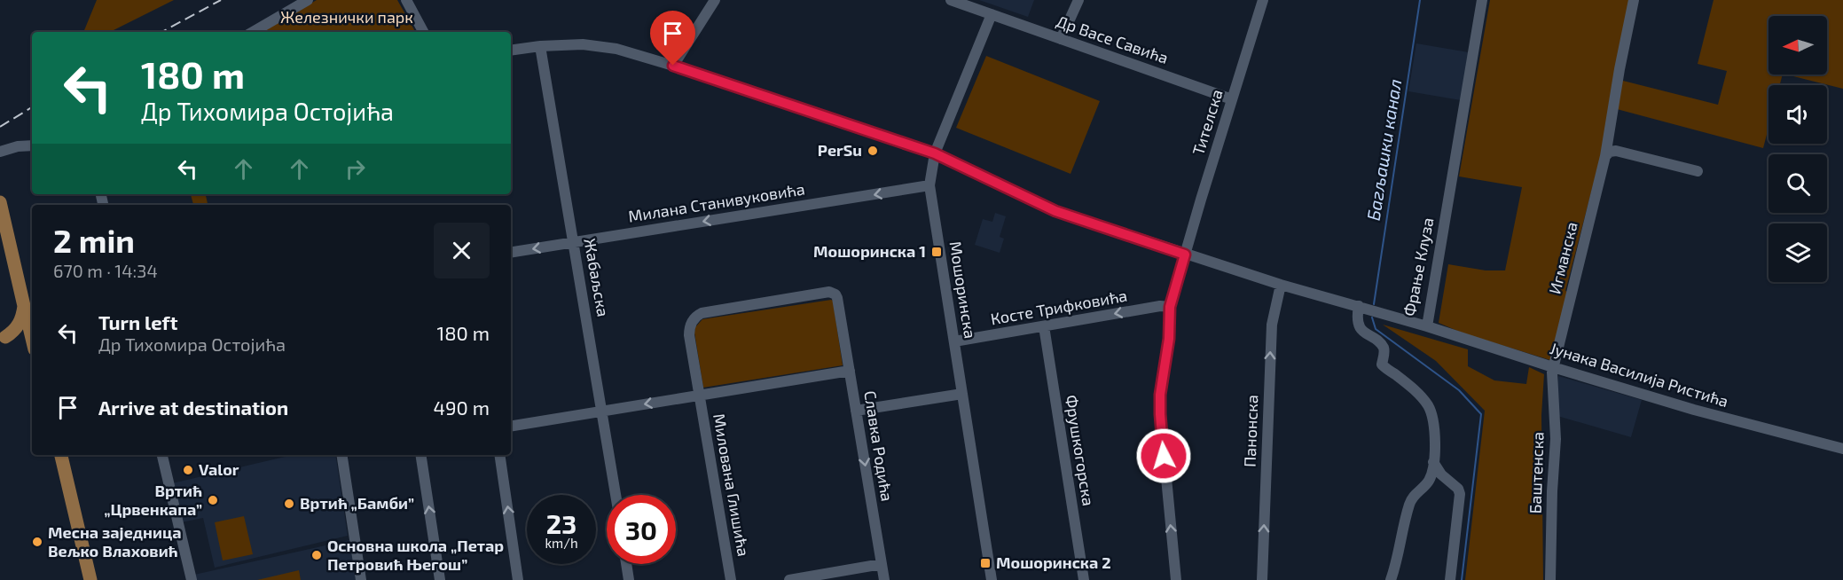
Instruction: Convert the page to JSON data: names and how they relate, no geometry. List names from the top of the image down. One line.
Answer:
{"streets":{"street":["Др Васе Савића","Тителска","Милана Станивуковића","Игманска","Фрање Клуза","Жабаљска","Мошоринска","Косте Трифковића","Јунака Василија Ристића","Панонска","Славка Родића","Фрушкогорска","Баштенска","Милована Глишића"]},"crossings":[["Др Васе Савића","Тителска"],["Др Васе Савића","Мошоринска"],["Тителска","Фрање Клуза"],["Тителска","Косте Трифковића"],["Милана Станивуковића","Жабаљска"],["Милана Станивуковића","Мошоринска"],["Игманска","Јунака Василија Ристића"],["Игманска","Баштенска"],["Фрање Клуза","Жабаљска"],["Фрање Клуза","Мошоринска"],["Фрање Клуза","Јунака Василија Ристића"],["Фрање Клуза","Панонска"],["Мошоринска","Косте Трифковића"],["Косте Трифковића","Фрушкогорска"],["Јунака Василија Ристића","Баштенска"],["Славка Родића","Милована Глишића"]],"one_way":["Тителска","Милана Станивуковића","Косте Трифковића","Панонска","Славка Родића"],"water":["Багљашки канал"],"parks":["Железнички парк"],"places":{"other":["PerSu","Valor","Вртић „Црвенкапа”","Вртић „Бамби”","Месна заједница Вељко Влаховић","Основна школа „Петар Петровић Његош”"],"transit":["Мошоринска 1","Мошоринска 2"]},"north":"left","page":{"turn":["180 m","Др Тихомира Остојића"],"heading":["2 min","670 m · 14:34"],"list":[{"name":"Turn left","note":"Др Тихомира Остојића","value":"180 m"},{"name":"Arrive at destination","value":"490 m"}],"speed":"23 km/h","limit":"30"}}
